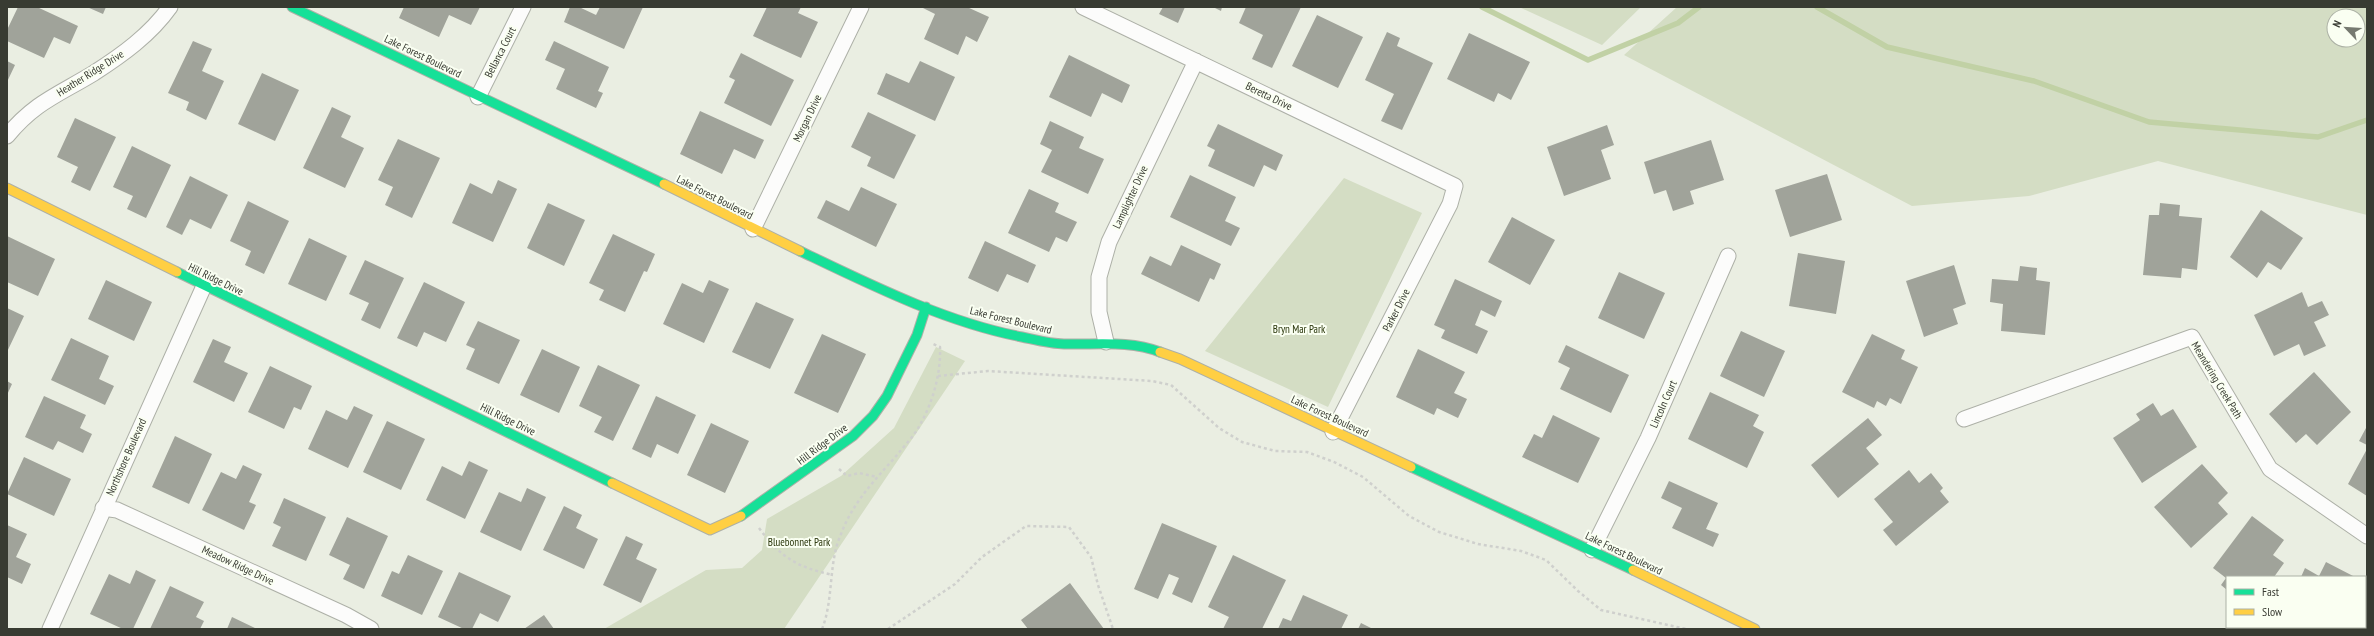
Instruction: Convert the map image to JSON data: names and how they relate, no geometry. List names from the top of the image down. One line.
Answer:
{"streets":{"street":["Bellanca Court","Lake Forest Boulevard","Heather Ridge Drive","Beretta Drive","Morgan Drive","Lamplighter Drive","Hill Ridge Drive","Parker Drive","Meandering Creek Path","Lincoln Court","Northshore Boulevard","Meadow Ridge Drive"]},"crossings":[["Bellanca Court","Lake Forest Boulevard"],["Lake Forest Boulevard","Morgan Drive"],["Lake Forest Boulevard","Lamplighter Drive"],["Lake Forest Boulevard","Hill Ridge Drive"],["Lake Forest Boulevard","Parker Drive"],["Lake Forest Boulevard","Lincoln Court"],["Beretta Drive","Lamplighter Drive"],["Beretta Drive","Parker Drive"],["Hill Ridge Drive","Northshore Boulevard"],["Northshore Boulevard","Meadow Ridge Drive"]],"parks":["Bryn Mar Park","Bluebonnet Park"],"legend":["Fast","Slow"],"north":"top left"}
